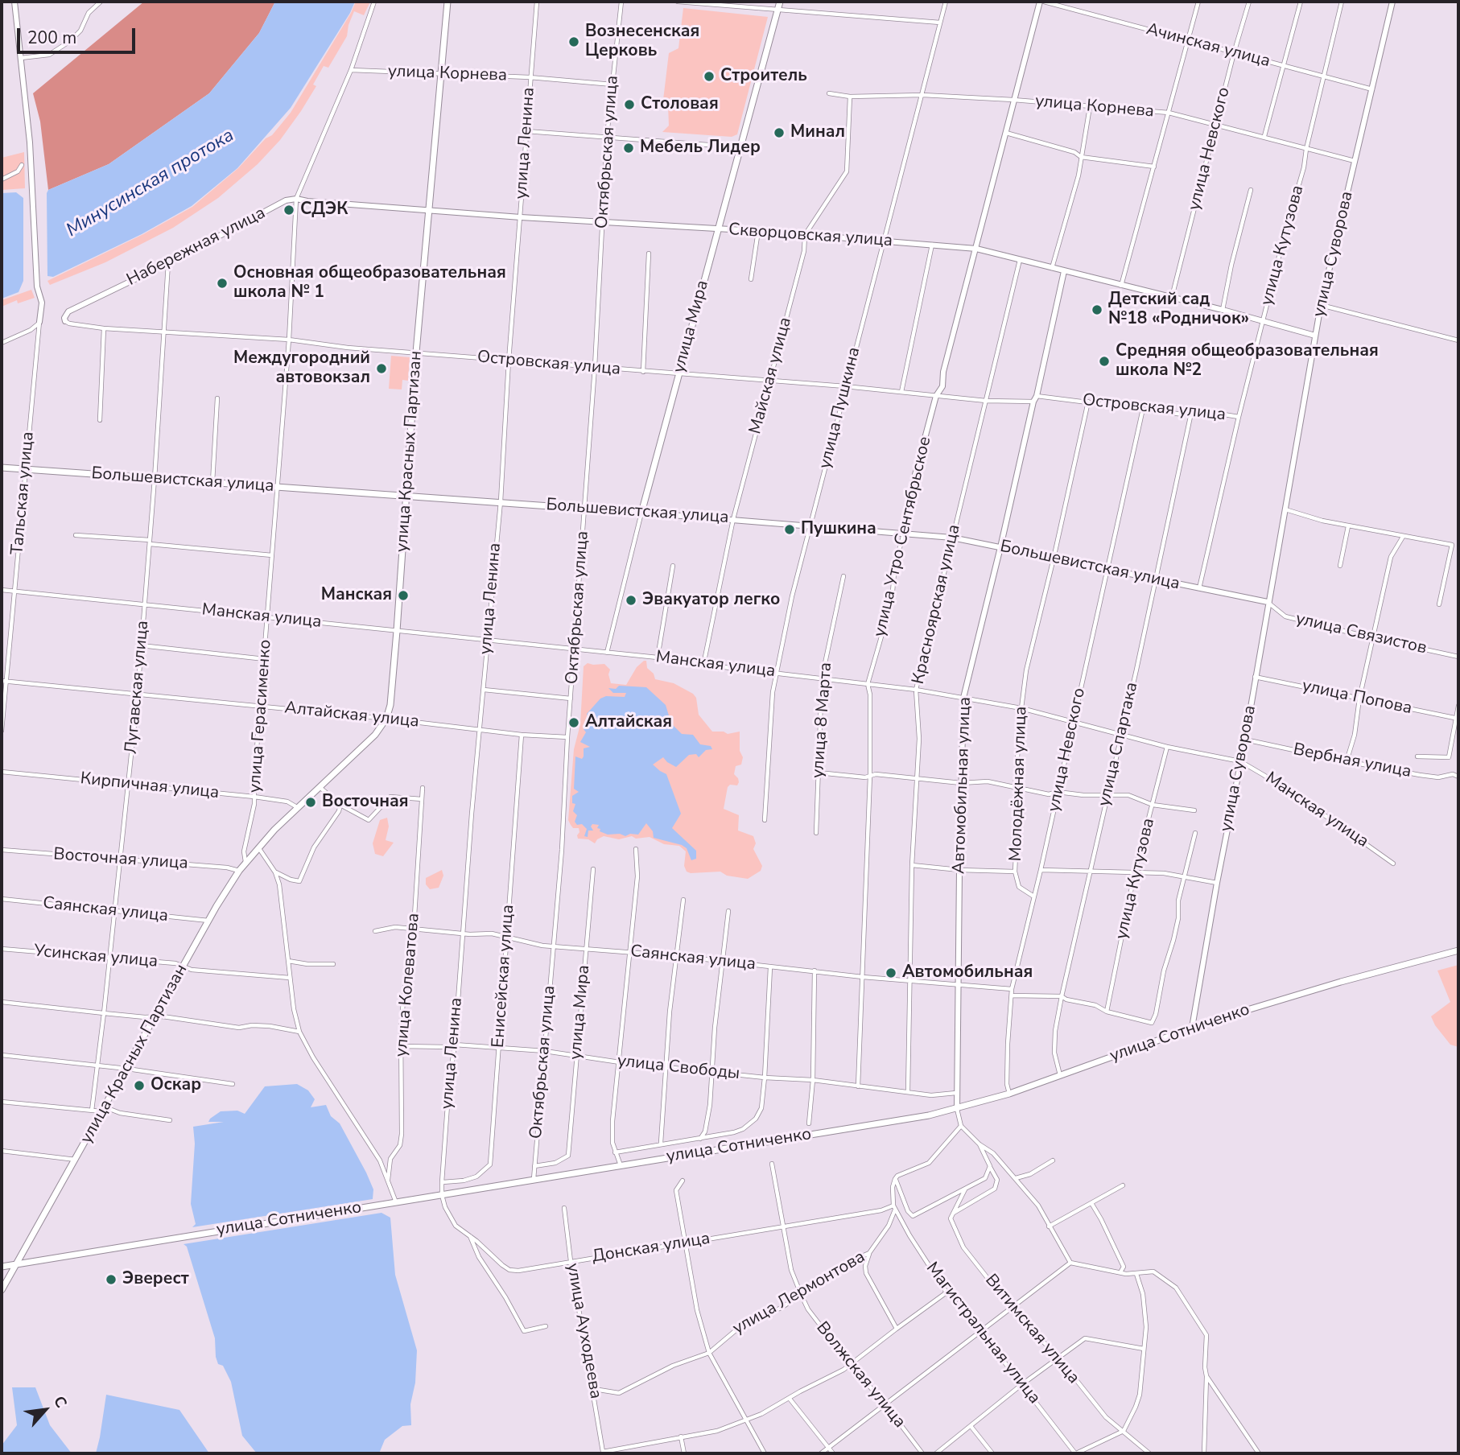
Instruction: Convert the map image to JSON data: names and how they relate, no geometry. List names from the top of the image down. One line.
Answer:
{"streets":{"main road":["улица Мира","улица Красных Партизан","Большевистская улица","улица Сотниченко"],"street":["Ачинская улица","улица Корнева","улица Ленина","улица Невского","Октябрьская улица","Скворцовская улица","улица Кутузова","Набережная улица","улица Суворова","Островская улица","Майская улица","улица Пушкина","Тальская улица","улица Утро Сентябрьское","Красноярская улица","Манская улица","улица Связистов","Лугавская улица","улица Попова","Алтайская улица","улица Герасименко","улица 8 Марта","улица Спартака","Вербная улица","Молодёжная улица","Автомобильная улица","Кирпичная улица","Восточная улица","Саянская улица","Усинская улица","Енисейская улица","улица Колеватова","улица Свободы","Донская улица","улица Лермонтова","Витимская улица","улица Ауходеева","Магистральная улица","Волжская улица"]},"crossings":[["Ачинская улица","улица Невского"],["Ачинская улица","улица Кутузова"],["Ачинская улица","улица Суворова"],["Ачинская улица","улица Утро Сентябрьское"],["улица Корнева","улица Ленина"],["улица Корнева","улица Невского"],["улица Корнева","Октябрьская улица"],["улица Корнева","улица Кутузова"],["улица Корнева","улица Суворова"],["улица Корнева","Майская улица"],["улица Корнева","улица Пушкина"],["улица Корнева","улица Красных Партизан"],["улица Корнева","улица Утро Сентябрьское"],["улица Ленина","Скворцовская улица"],["улица Ленина","Островская улица"],["улица Ленина","Большевистская улица"],["улица Ленина","Манская улица"],["улица Ленина","Алтайская улица"],["улица Ленина","Саянская улица"],["улица Ленина","Енисейская улица"],["улица Ленина","улица Сотниченко"],["улица Ленина","улица Свободы"],["улица Ленина","Донская улица"],["улица Невского","Скворцовская улица"],["улица Невского","Островская улица"],["улица Невского","Большевистская улица"],["улица Невского","Манская улица"],["улица Невского","Молодёжная улица"],["улица Невского","Саянская улица"],["улица Невского","улица Сотниченко"],["Октябрьская улица","Скворцовская улица"],["Октябрьская улица","улица Мира"],["Октябрьская улица","Островская улица"],["Октябрьская улица","Большевистская улица"],["Октябрьская улица","Манская улица"],["Октябрьская улица","Алтайская улица"],["Октябрьская улица","Саянская улица"],["Октябрьская улица","улица Сотниченко"],["Октябрьская улица","улица Свободы"],["Скворцовская улица","улица Кутузова"],["Скворцовская улица","Набережная улица"],["Скворцовская улица","улица Суворова"],["Скворцовская улица","улица Мира"],["Скворцовская улица","Майская улица"],["Скворцовская улица","улица Пушкина"],["Скворцовская улица","улица Красных Партизан"],["Скворцовская улица","улица Утро Сентябрьское"],["Скворцовская улица","Красноярская улица"],["Скворцовская улица","улица Герасименко"],["Скворцовская улица","Автомобильная улица"],["улица Кутузова","Островская улица"],["улица Кутузова","Большевистская улица"],["улица Кутузова","Манская улица"],["Набережная улица","Островская улица"],["Набережная улица","Лугавская улица"],["Набережная улица","улица Герасименко"],["улица Суворова","Большевистская улица"],["улица Суворова","Манская улица"],["улица Суворова","улица Связистов"],["улица Суворова","улица Попова"],["улица Суворова","Вербная улица"],["улица Суворова","улица Сотниченко"],["улица Мира","Островская улица"],["улица Мира","Большевистская улица"],["улица Мира","Манская улица"],["улица Мира","Саянская улица"],["улица Мира","улица Свободы"],["Островская улица","Майская улица"],["Островская улица","улица Пушкина"],["Островская улица","улица Красных Партизан"],["Островская улица","улица Утро Сентябрьское"],["Островская улица","Красноярская улица"],["Островская улица","Лугавская улица"],["Островская улица","улица Герасименко"],["Островская улица","улица Спартака"],["Островская улица","Молодёжная улица"],["Островская улица","Автомобильная улица"],["Майская улица","Большевистская улица"],["Майская улица","Манская улица"],["улица Пушкина","Большевистская улица"],["улица Пушкина","Манская улица"],["улица Красных Партизан","Большевистская улица"],["улица Красных Партизан","Манская улица"],["улица Красных Партизан","Алтайская улица"],["улица Красных Партизан","улица Герасименко"],["улица Красных Партизан","Кирпичная улица"],["улица Красных Партизан","Восточная улица"],["улица Красных Партизан","Саянская улица"],["улица Красных Партизан","Усинская улица"],["улица Красных Партизан","улица Сотниченко"],["Большевистская улица","Тальская улица"],["Большевистская улица","улица Утро Сентябрьское"],["Большевистская улица","Красноярская улица"],["Большевистская улица","улица Связистов"],["Большевистская улица","Лугавская улица"],["Большевистская улица","улица Герасименко"],["Большевистская улица","улица Спартака"],["Большевистская улица","Молодёжная улица"],["Большевистская улица","Автомобильная улица"],["Тальская улица","Манская улица"],["Тальская улица","Алтайская улица"],["улица Утро Сентябрьское","Манская улица"],["улица Утро Сентябрьское","Саянская улица"],["улица Утро Сентябрьское","улица Свободы"],["Красноярская улица","Манская улица"],["Красноярская улица","Саянская улица"],["Красноярская улица","улица Свободы"],["Манская улица","Лугавская улица"],["Манская улица","улица Герасименко"],["Манская улица","улица 8 Марта"],["Манская улица","улица Спартака"],["Манская улица","Молодёжная улица"],["Манская улица","Автомобильная улица"],["Лугавская улица","Алтайская улица"],["Лугавская улица","Кирпичная улица"],["Лугавская улица","Восточная улица"],["Лугавская улица","Саянская улица"],["Лугавская улица","Усинская улица"],["Алтайская улица","улица Герасименко"],["Алтайская улица","Енисейская улица"],["улица Герасименко","Кирпичная улица"],["улица Спартака","улица Сотниченко"],["Автомобильная улица","Саянская улица"],["Автомобильная улица","улица Сотниченко"],["Автомобильная улица","улица Свободы"],["Саянская улица","Енисейская улица"],["Саянская улица","улица Колеватова"],["Енисейская улица","улица Свободы"],["улица Колеватова","улица Свободы"],["улица Сотниченко","Донская улица"],["Донская улица","улица Лермонтова"],["Донская улица","улица Ауходеева"],["Донская улица","Магистральная улица"],["Донская улица","Волжская улица"],["улица Лермонтова","улица Ауходеева"],["улица Лермонтова","Магистральная улица"],["улица Лермонтова","Волжская улица"]],"water":["Минусинская протока"],"places":["Вознесенская Церковь","Строитель","Столовая","Минал","Мебель Лидер","СДЭК","Основная общеобразовательная школа № 1","Детский сад №18 «Родничок»","Средняя общеобразовательная школа №2","Междугородний автовокзал","Пушкина","Манская","Эвакуатор легко","Алтайская","Восточная","Автомобильная","Оскар","Эверест"],"scale_bar":"200 m","north":"top right"}
